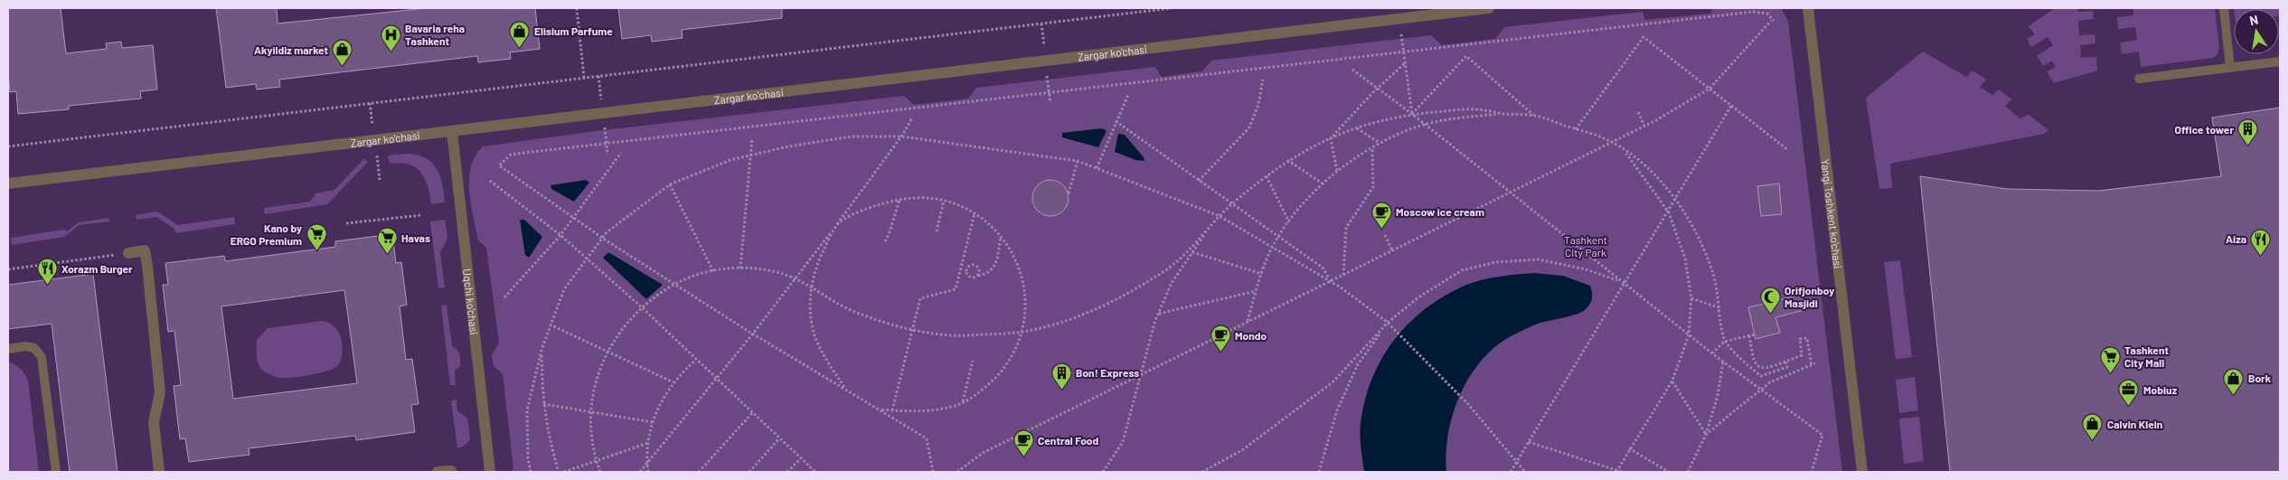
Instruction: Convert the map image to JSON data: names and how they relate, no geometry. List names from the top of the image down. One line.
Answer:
{"streets":{"street":["Zargar ko'chasi","Yangi Toshkent ko'chasi","Uqchi ko'chasi"]},"crossings":[["Zargar ko'chasi","Uqchi ko'chasi"]],"parks":["Tashkent City Park"],"places":{"shop":["Elisium Parfume","Akyildiz market","Bork","Calvin Klein"],"hospital":["Bavaria reha Tashkent"],"building":["Office tower","Bon! Express"],"cafe":["Moscow ice cream","Mondo","Central Food"],"supermarket":["Kano by ERGO Premium","Havas","Tashkent City Mall"],"restaurant":["Aiza","Xorazm Burger"],"mosque":["Orifjonboy Masjidi"],"office":["Mobiuz"]},"north":"top"}
